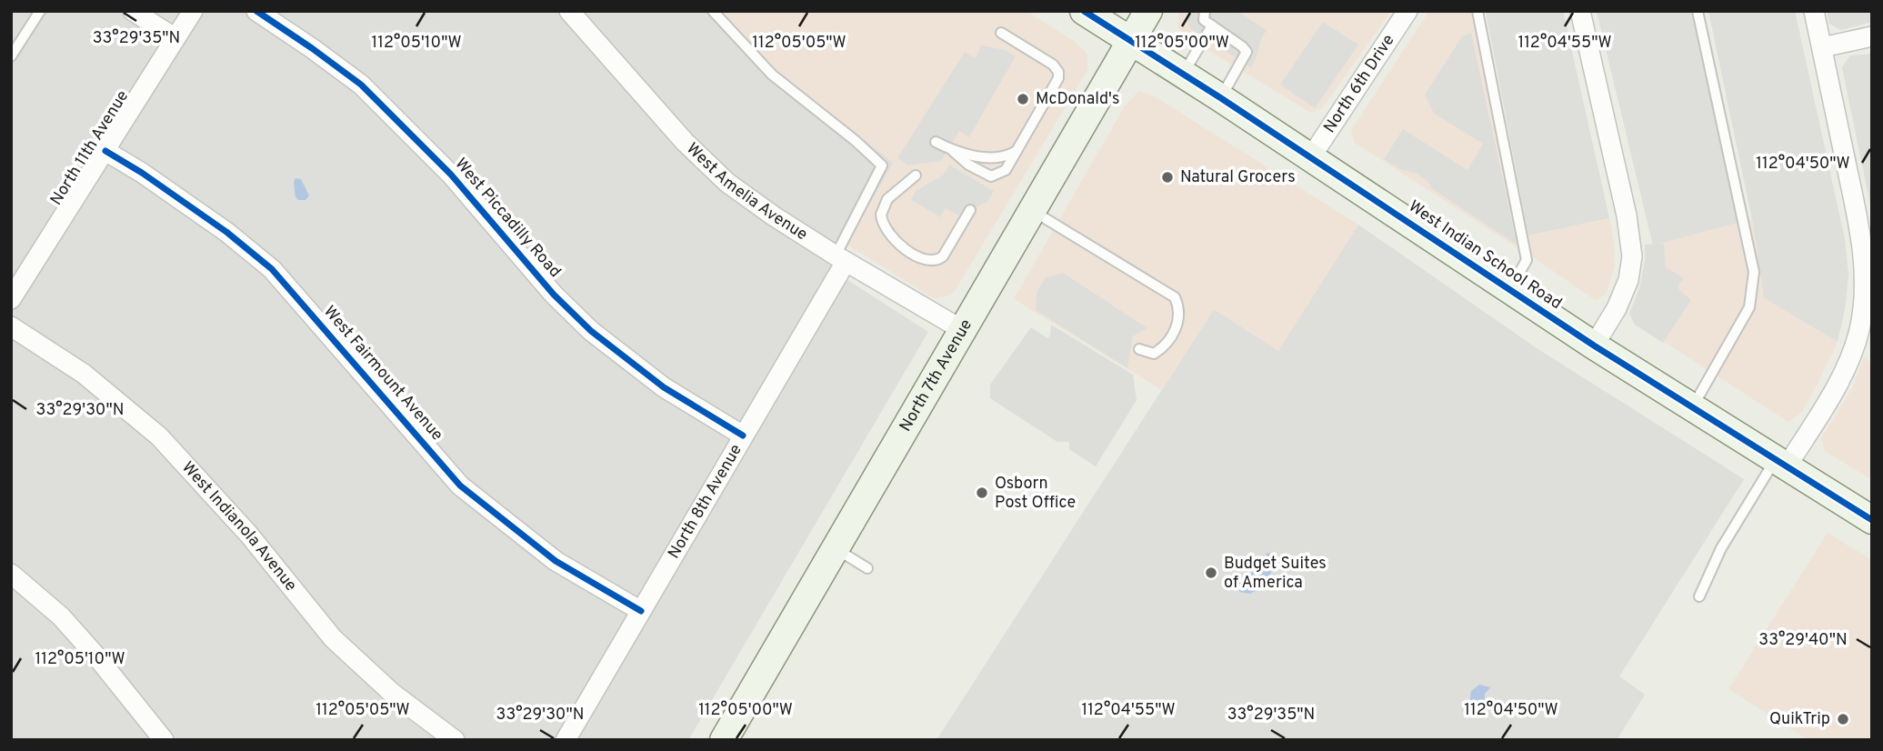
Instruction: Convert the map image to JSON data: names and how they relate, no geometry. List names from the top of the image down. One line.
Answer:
{"streets":{"main road":["West Indian School Road","North 7th Avenue"],"street":["North 6th Drive","North 11th Avenue","West Amelia Avenue","West Piccadilly Road","West Fairmount Avenue","North 8th Avenue","West Indianola Avenue"]},"crossings":[["North 6th Drive","West Indian School Road"],["North 11th Avenue","West Fairmount Avenue"],["West Amelia Avenue","North 7th Avenue"],["West Amelia Avenue","North 8th Avenue"],["West Piccadilly Road","North 8th Avenue"],["West Indian School Road","North 7th Avenue"],["West Fairmount Avenue","North 8th Avenue"]],"places":["McDonald's","Natural Grocers","Osborn Post Office","Budget Suites of America","QuikTrip"],"coordinates":["33°29'35\"N","112°05'10\"W","112°05'05\"W","112°05'00\"W","112°04'55\"W","112°04'50\"W","33°29'30\"N","33°29'40\"N"]}
